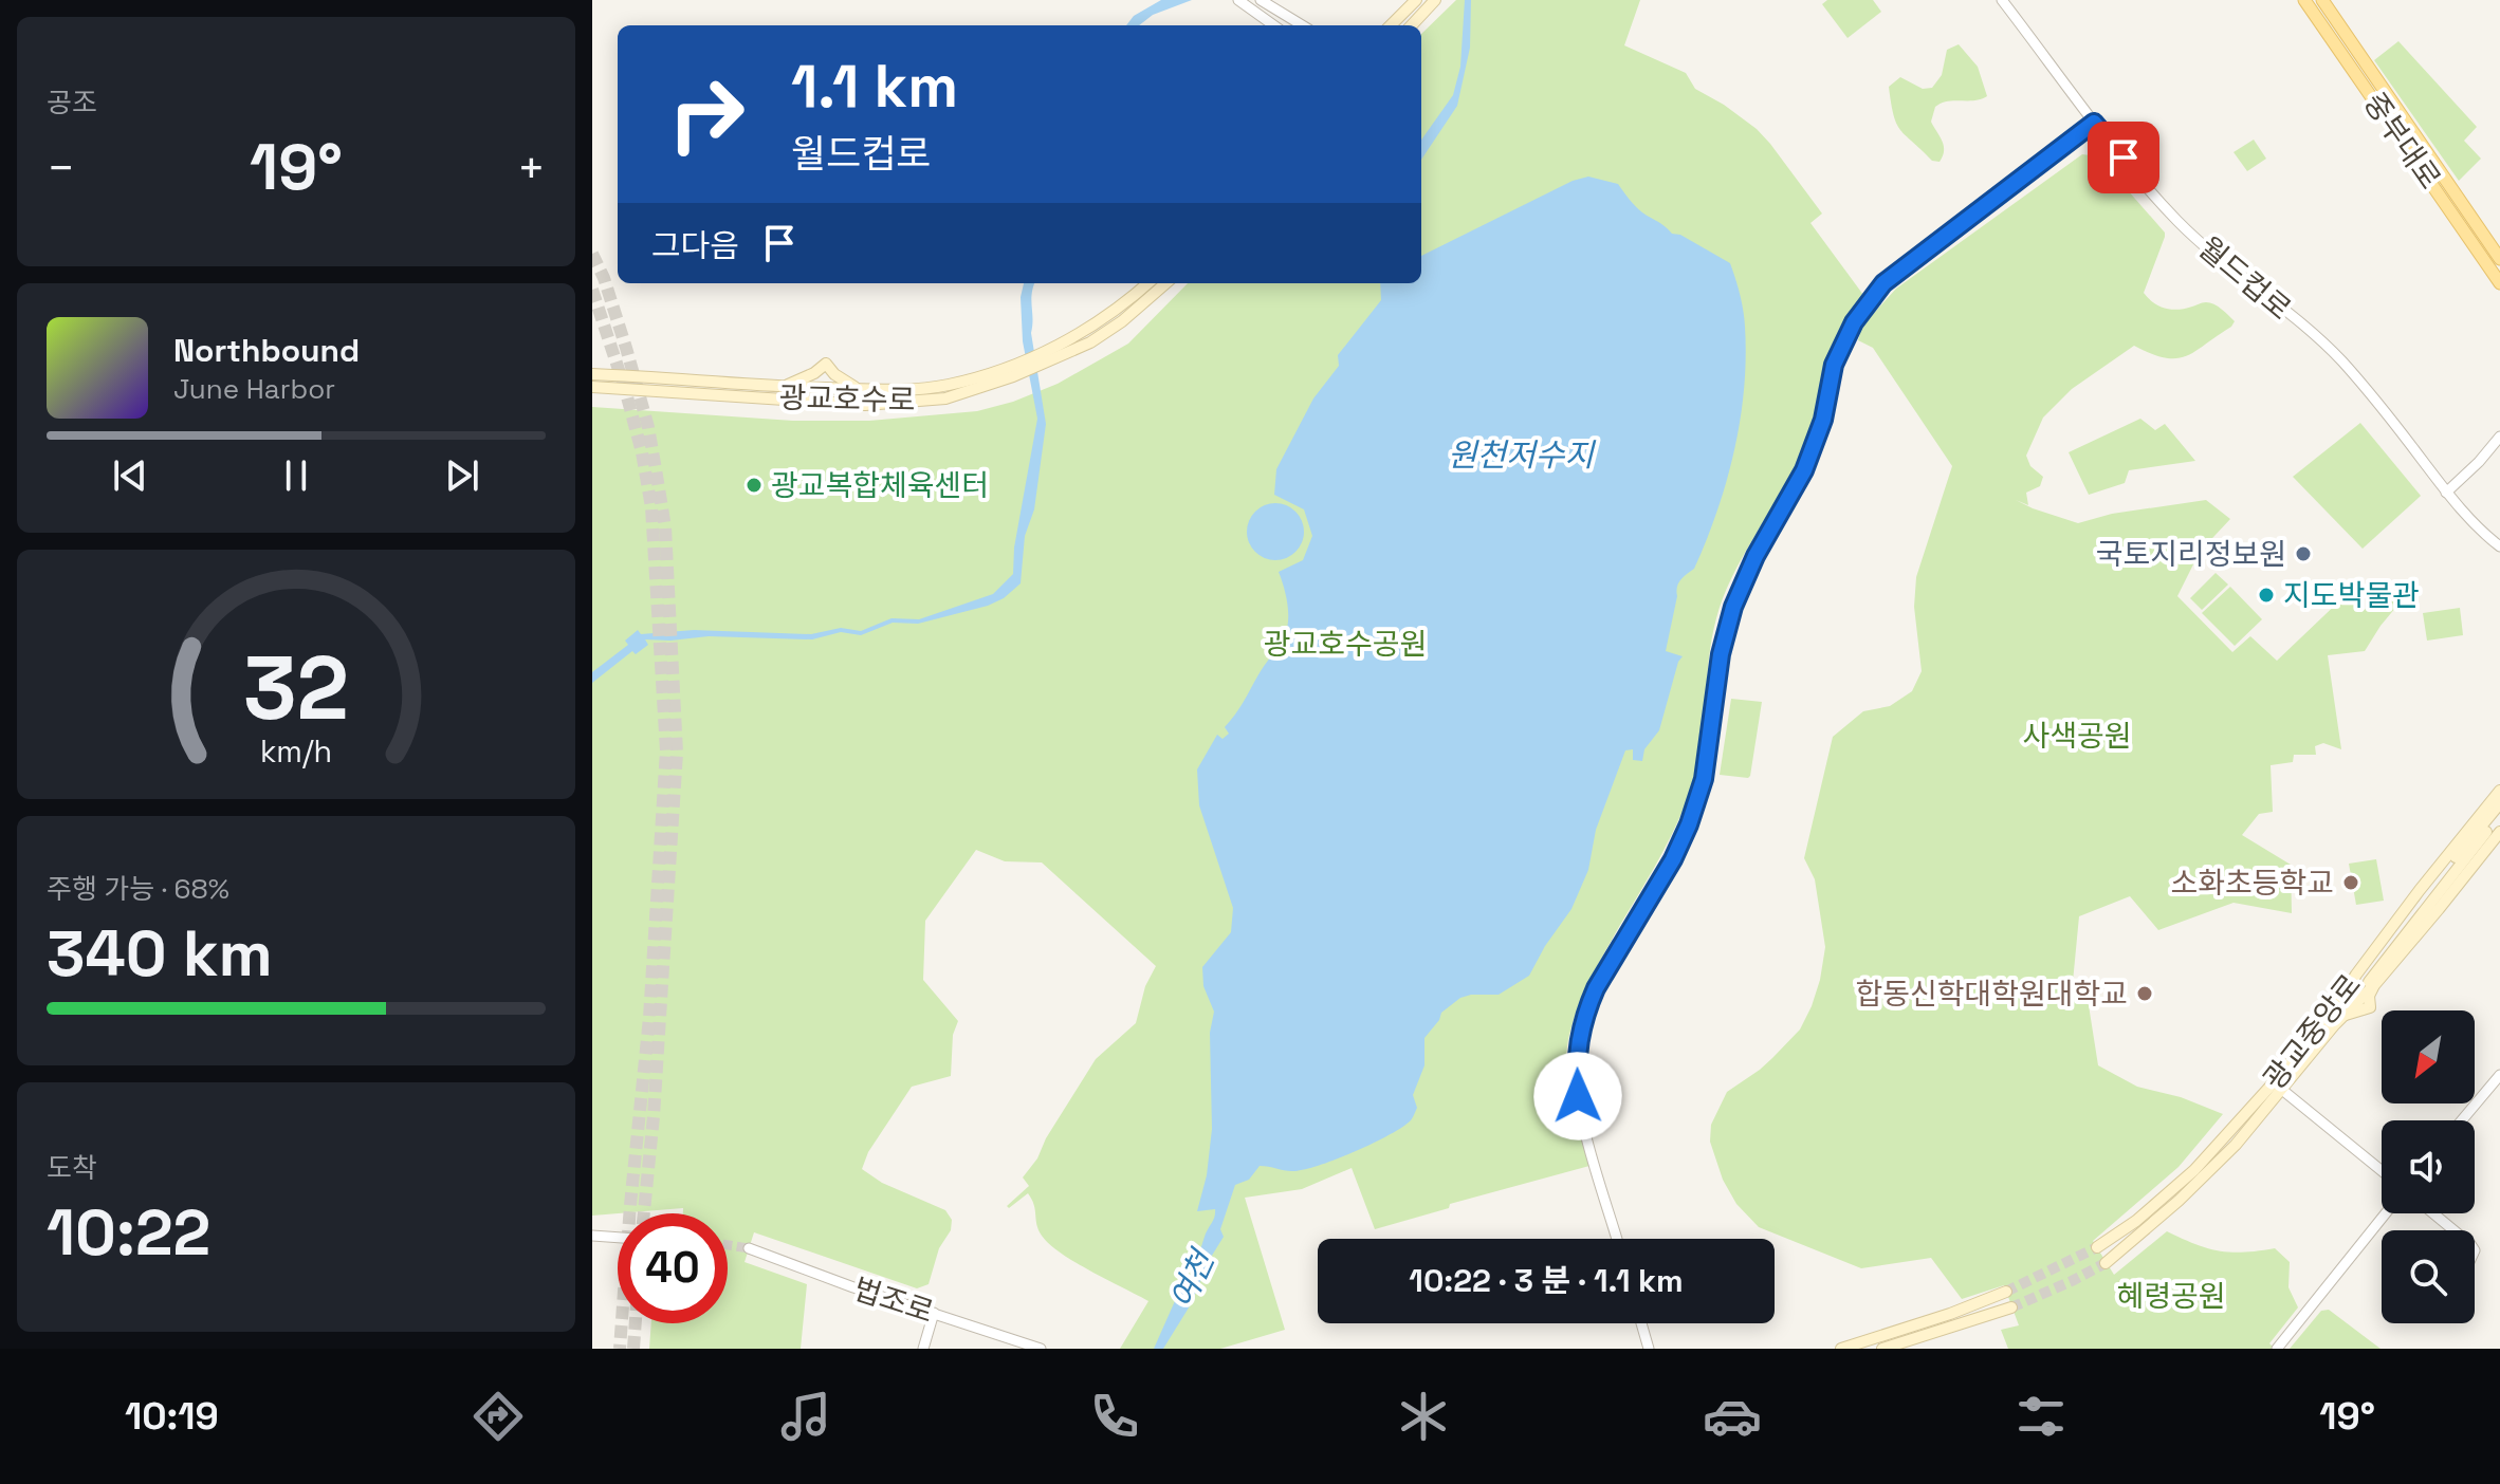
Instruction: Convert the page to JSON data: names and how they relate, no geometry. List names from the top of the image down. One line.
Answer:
{"streets":{"main road":["중부대로","광교호수로","광교중앙로"],"street":["월드컵로","법조로"]},"water":["원천저수지","여천"],"parks":["광교호수공원","사색공원","혜령공원"],"places":["광교복합체육센터","국토지리정보원","지도박물관","소화초등학교","합동신학대학원대학교"],"north":"bottom left","page":{"tile":["공조",["주행 가능 · 68%","340 km"],["도착","10:22"]],"turn":["1.1 km","월드컵로"],"heat":["−","19°","+"],"then":"그다음","song":["Northbound","June Harbor"],"limit":"40","trip":"10:22 · 3 분 · 1.1 km","tabs":["10:19","19°"],"gauge":["32","km/h"]}}
